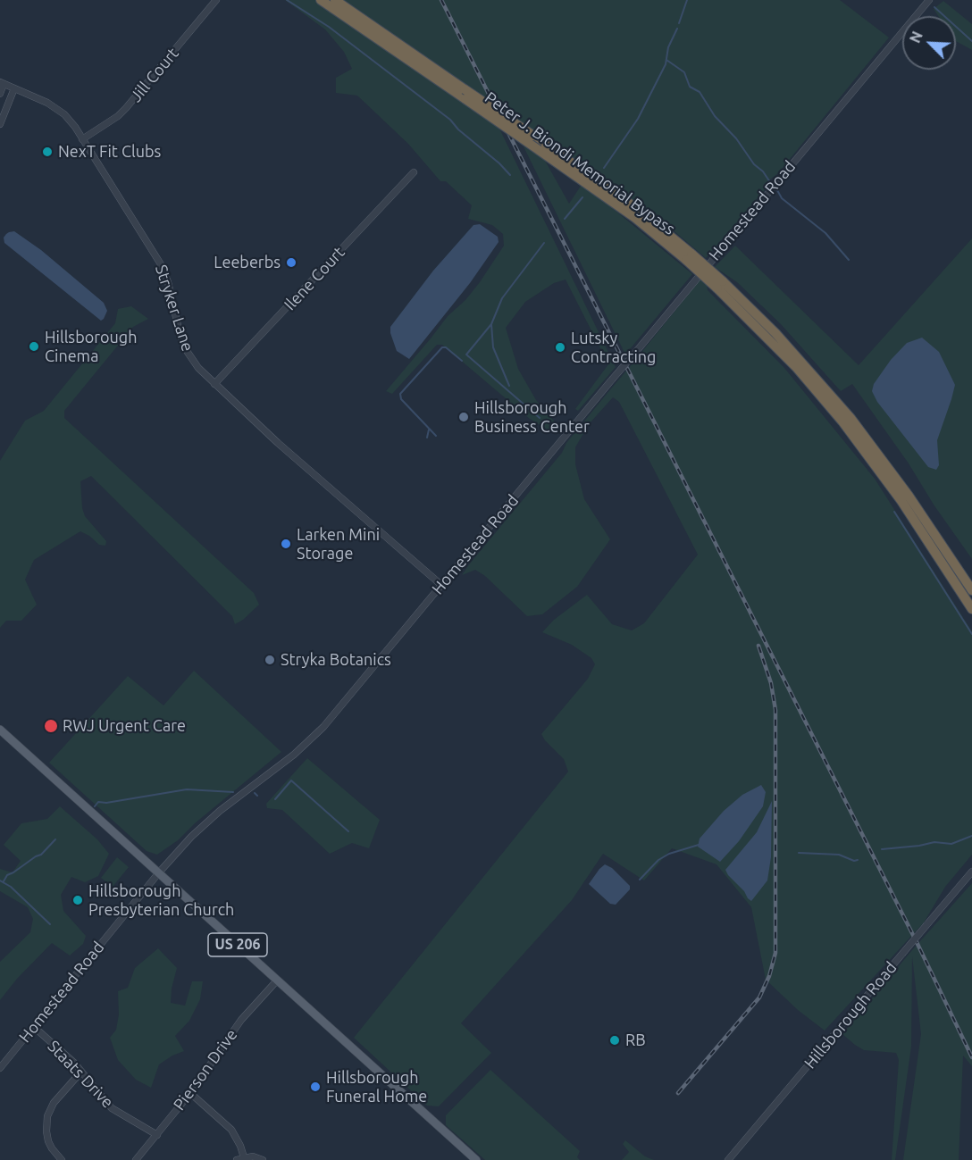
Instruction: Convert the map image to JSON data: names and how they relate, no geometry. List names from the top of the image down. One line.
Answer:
{"streets":{"highway":["Peter J. Biondi Memorial Bypass"],"main road":["US 206"],"street":["Jill Court","Homestead Road","Ilene Court","Stryker Lane","Hillsborough Road","Pierson Drive","Staats Drive"]},"crossings":[["Jill Court","Stryker Lane"],["Homestead Road","Stryker Lane"],["Homestead Road","US 206"],["Homestead Road","Staats Drive"],["Ilene Court","Stryker Lane"],["US 206","Pierson Drive"],["Pierson Drive","Staats Drive"]],"places":["NexT Fit Clubs","Leeberbs","Hillsborough Cinema","Lutsky Contracting","Hillsborough Business Center","Larken Mini Storage","Stryka Botanics","RWJ Urgent Care","Hillsborough Presbyterian Church","RB","Hillsborough Funeral Home"],"north":"top left"}
